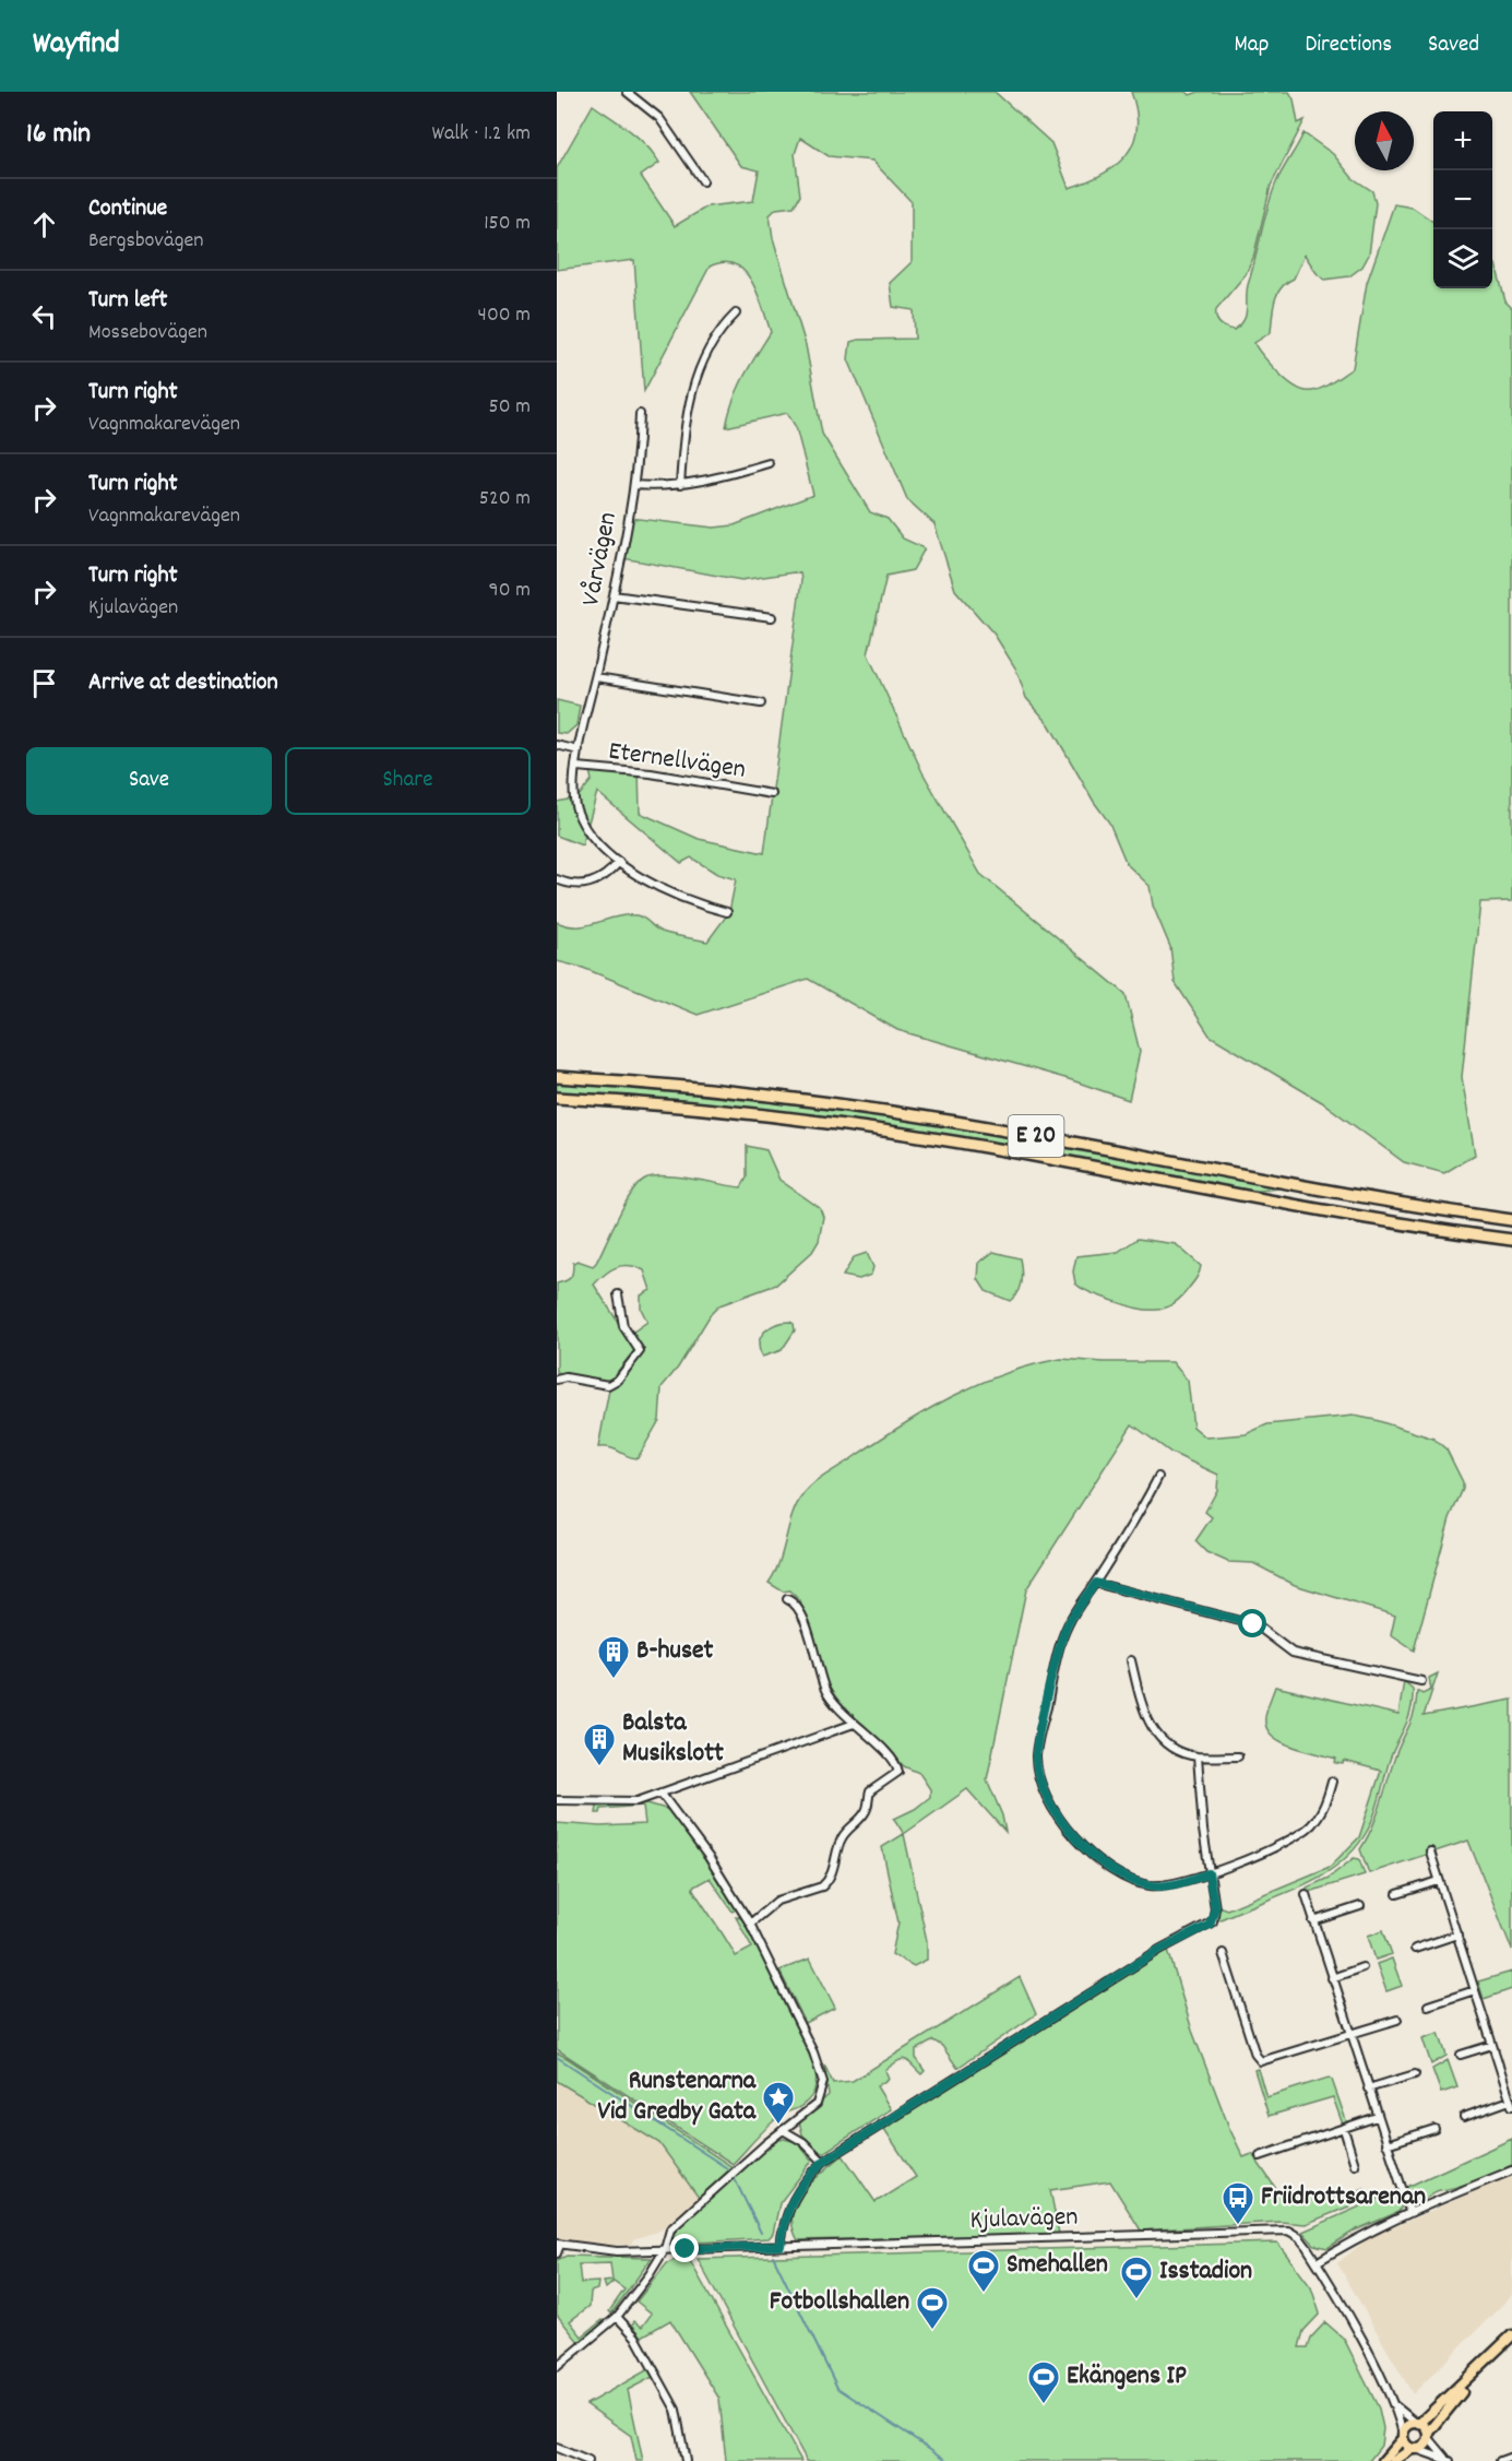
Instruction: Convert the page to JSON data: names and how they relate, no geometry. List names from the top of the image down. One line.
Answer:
{"streets":{"highway":["E 20"],"street":["Vårvägen","Eternellvägen","Kjulavägen"]},"crossings":[["Vårvägen","Eternellvägen"]],"places":{"building":["B-huset","Balsta Musikslott"],"place":["Runstenarna Vid Gredby Gata"],"bus stop":["Friidrottsarenan"],"sports":["Smehallen","Isstadion","Fotbollshallen","Ekängens IP"]},"north":"top","page":{"header":"Wayfind","nav":["Map","Directions","Saved"],"heading":["16 min","Walk · 1.2 km"],"map_buttons":["+","−"],"list":[["Continue","Bergsbovägen","150 m"],["Turn left","Mossebovägen","400 m"],["Turn right","Vagnmakarevägen","50 m"],["Turn right","Vagnmakarevägen","520 m"],["Turn right","Kjulavägen","90 m"],"Arrive at destination"],"buttons":["Save","Share"]}}
